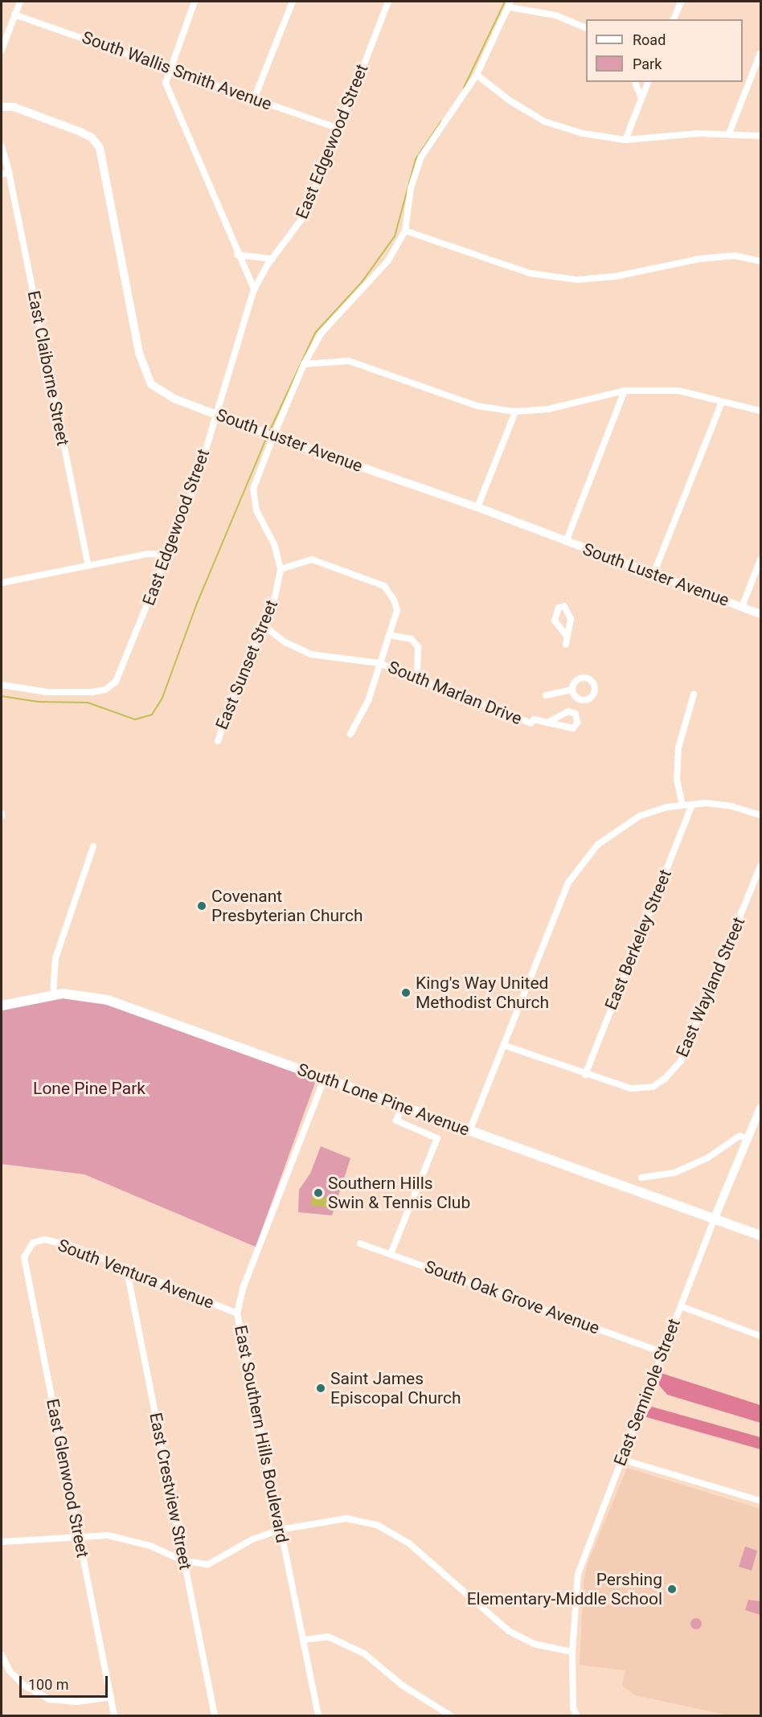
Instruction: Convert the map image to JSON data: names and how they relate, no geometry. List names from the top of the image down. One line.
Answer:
{"streets":{"main road":["South Lone Pine Avenue"],"street":["South Wallis Smith Avenue","East Edgewood Street","East Claiborne Street","South Luster Avenue","East Sunset Street","South Marlan Drive","East Berkeley Street","East Wayland Street","South Ventura Avenue","South Oak Grove Avenue","East Seminole Street","East Southern Hills Boulevard","East Glenwood Street","East Crestview Street"]},"crossings":[["South Wallis Smith Avenue","East Edgewood Street"],["East Edgewood Street","South Luster Avenue"],["South Luster Avenue","East Sunset Street"],["East Sunset Street","South Marlan Drive"],["East Berkeley Street","East Wayland Street"],["South Lone Pine Avenue","East Seminole Street"],["South Lone Pine Avenue","East Southern Hills Boulevard"],["South Ventura Avenue","East Southern Hills Boulevard"],["South Ventura Avenue","East Glenwood Street"],["South Ventura Avenue","East Crestview Street"],["South Oak Grove Avenue","East Seminole Street"]],"parks":["Lone Pine Park"],"places":["Covenant Presbyterian Church","King's Way United Methodist Church","Southern Hills Swin & Tennis Club","Saint James Episcopal Church","Pershing Elementary-Middle School"],"legend":["Road","Park"],"scale_bar":"100 m"}
